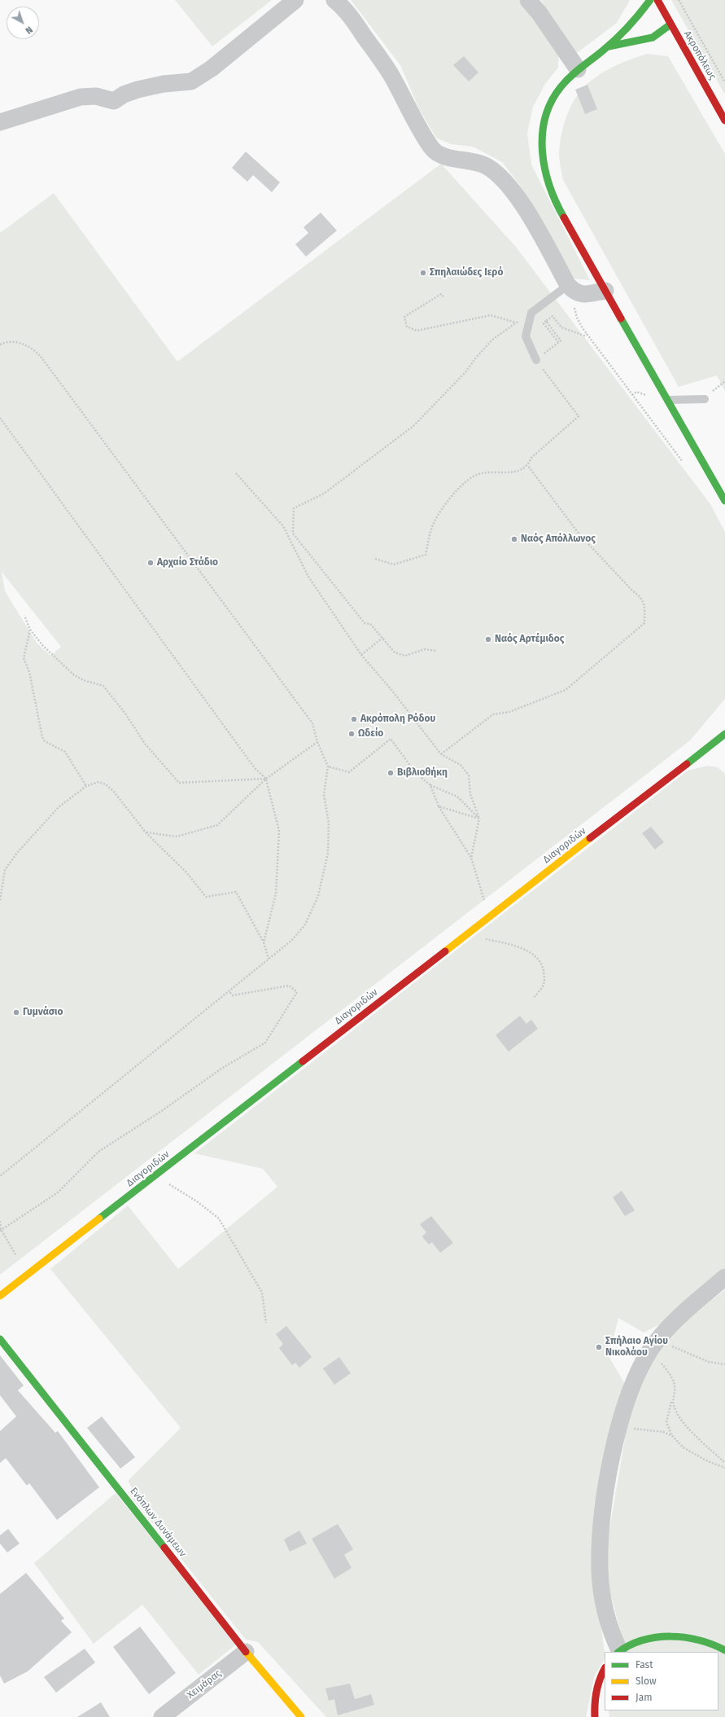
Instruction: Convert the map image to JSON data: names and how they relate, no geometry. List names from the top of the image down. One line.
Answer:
{"streets":{"street":["Ακροπόλεως","Διαγοριδών","Ενόπλων Δυνάμεων","Χειμάρας"]},"crossings":[["Ενόπλων Δυνάμεων","Χειμάρας"]],"places":["Σπηλαιώδες Ιερό","Ναός Απόλλωνος","Αρχαίο Στάδιο","Ναός Αρτέμιδος","Ακρόπολη Ρόδου","Ωδείο","Βιβλιοθήκη","Γυμνάσιο","Σπήλαιο Αγίου Νικολάου"],"legend":["Fast","Slow","Jam"],"north":"bottom right"}
